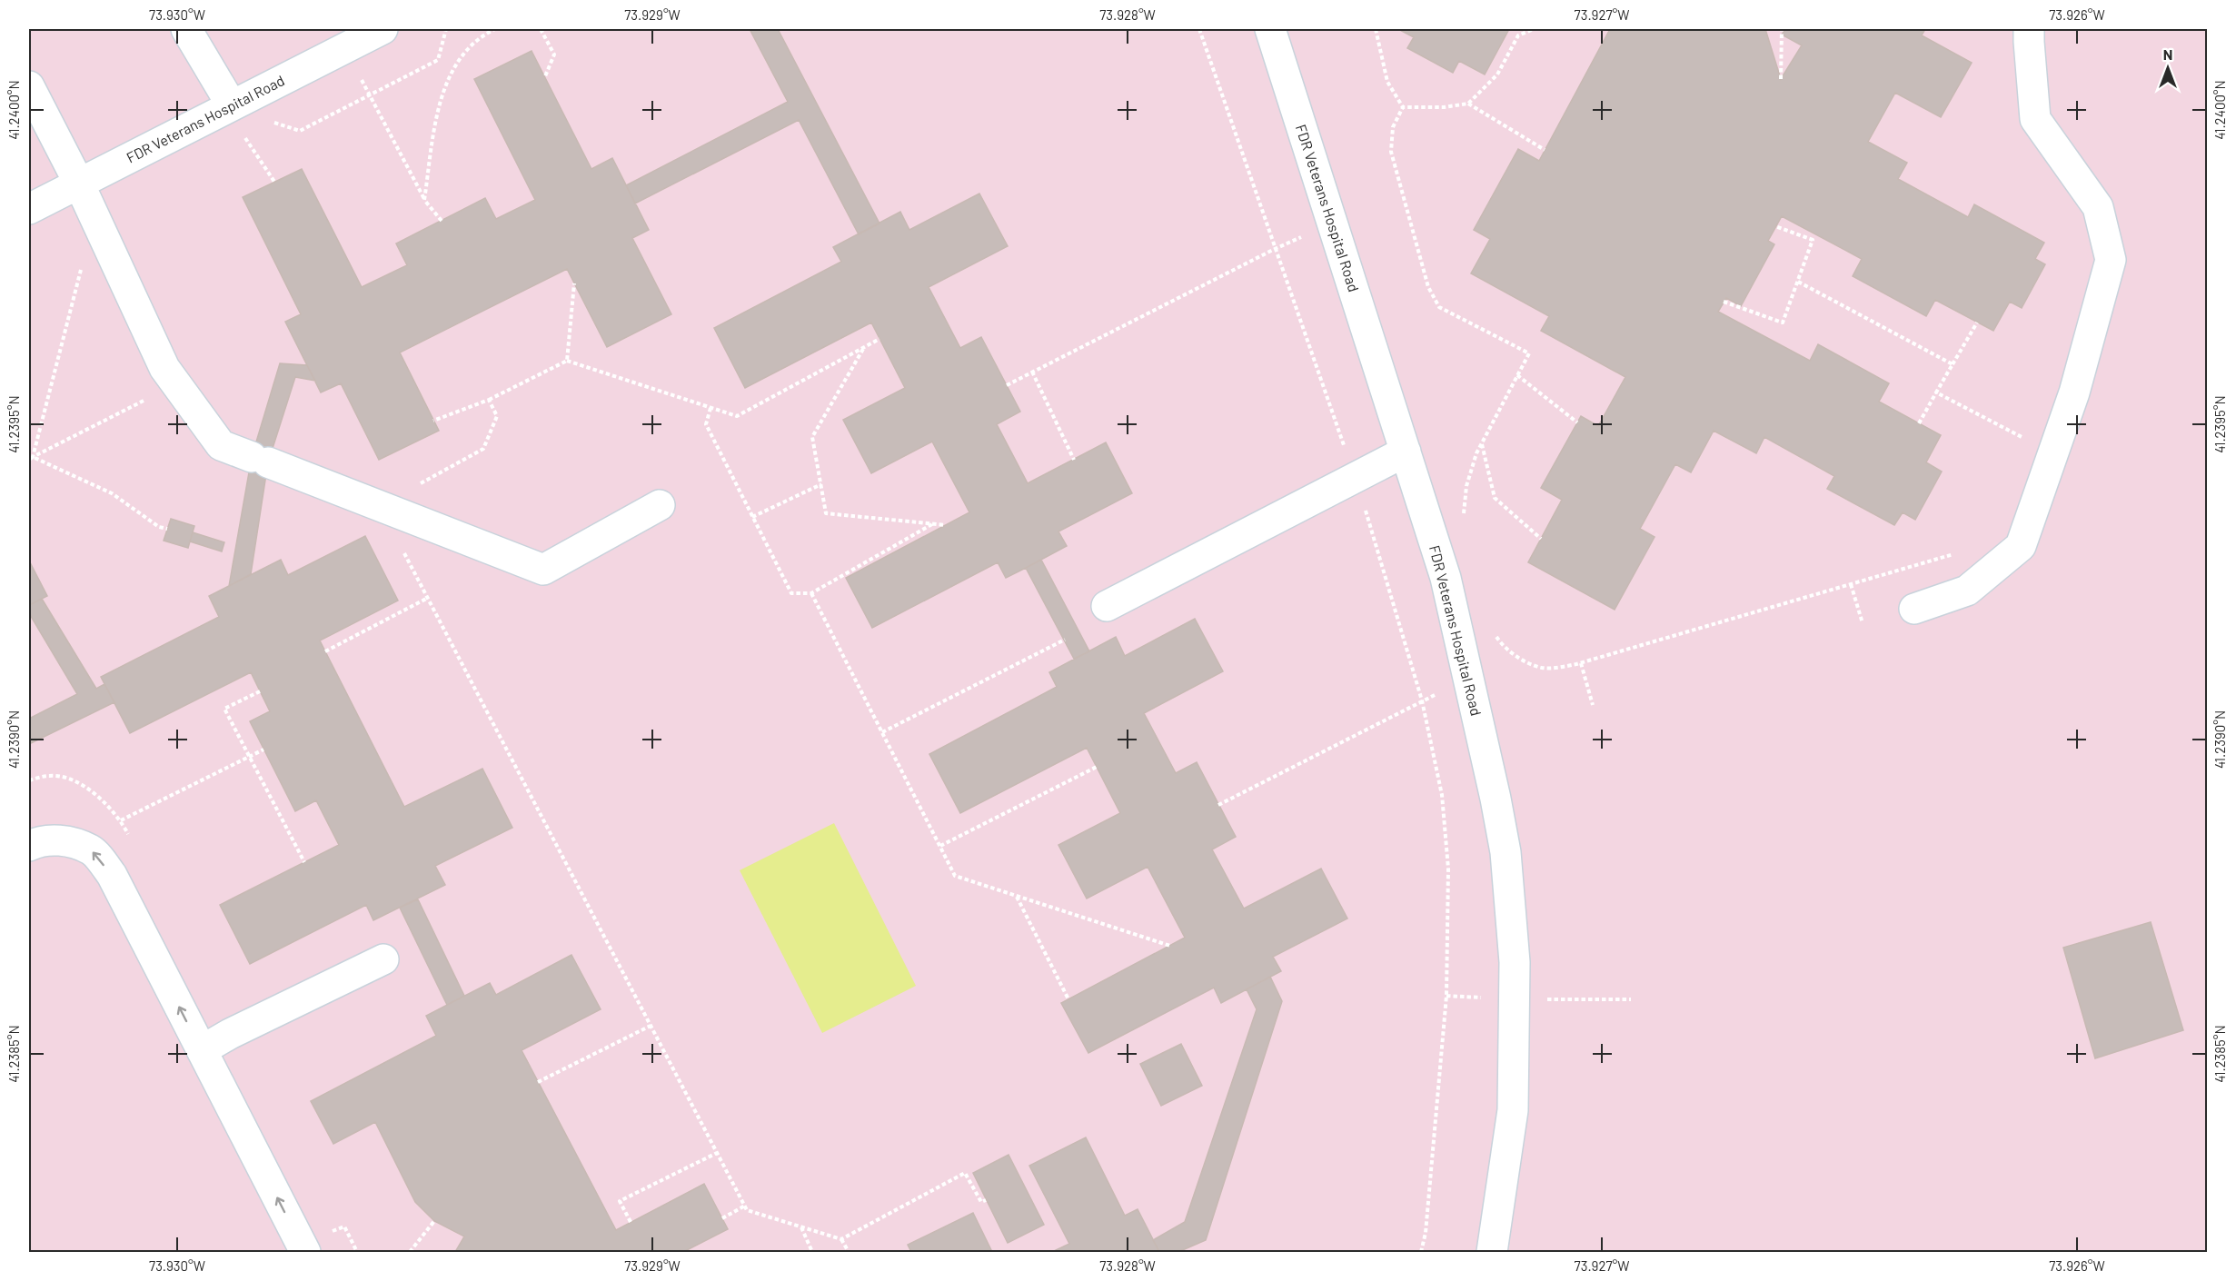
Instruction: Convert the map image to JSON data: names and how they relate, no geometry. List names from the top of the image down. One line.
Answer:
{"streets":{"street":["FDR Veterans Hospital Road"]},"north":"top","coordinates":["73.930°W","73.929°W","73.928°W","73.927°W","73.926°W","41.2400°N","41.2395°N","41.2390°N","41.2385°N"]}
